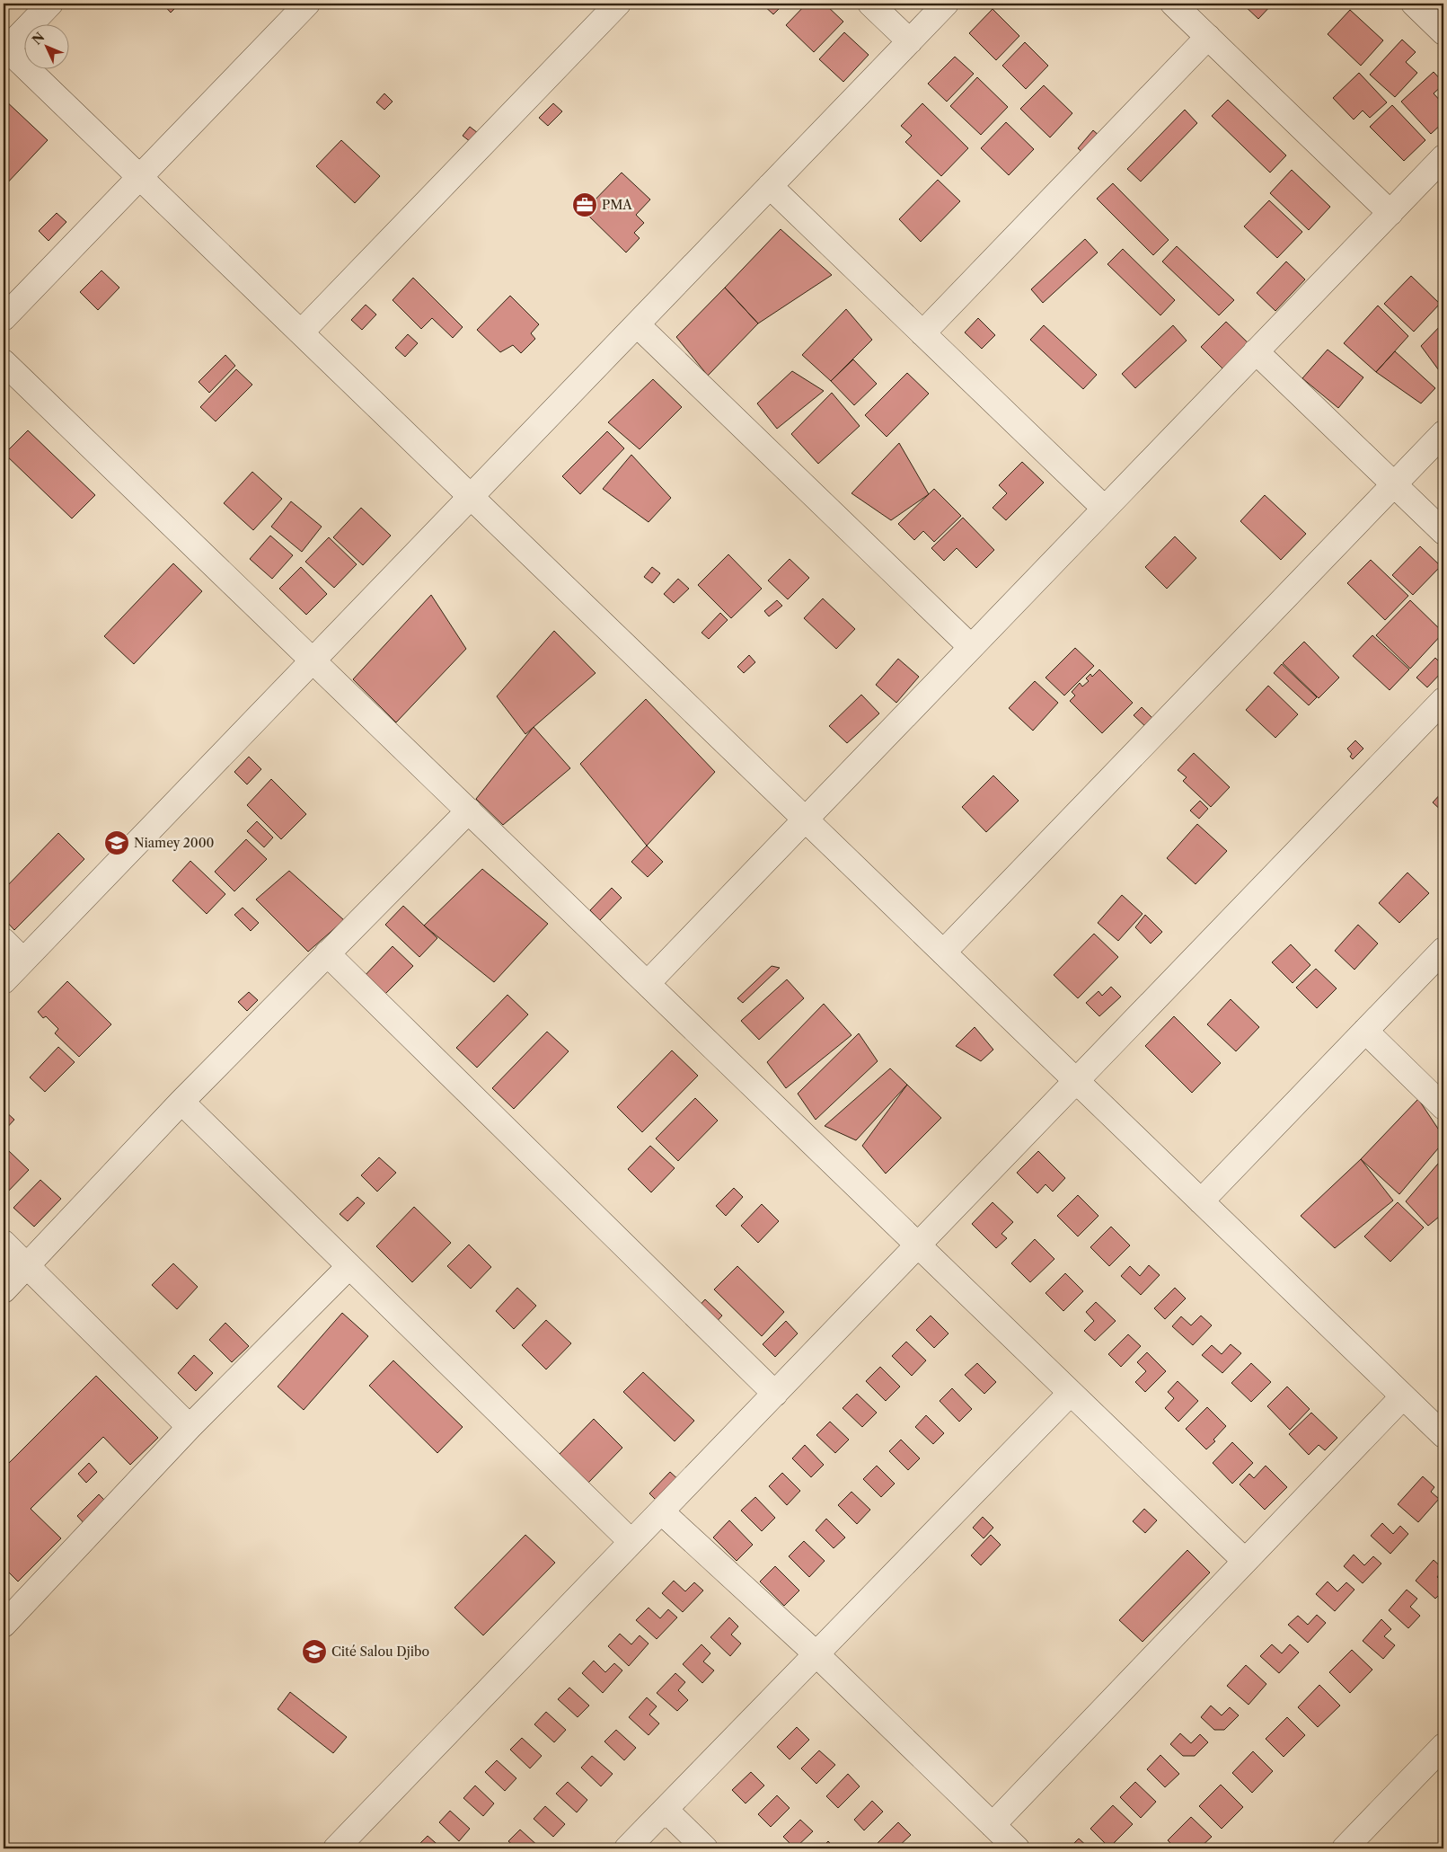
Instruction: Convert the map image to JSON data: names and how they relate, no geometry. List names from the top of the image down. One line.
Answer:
{"places":{"office":["PMA"],"school or university":["Niamey 2000","Cité Salou Djibo"]},"north":"top left"}
